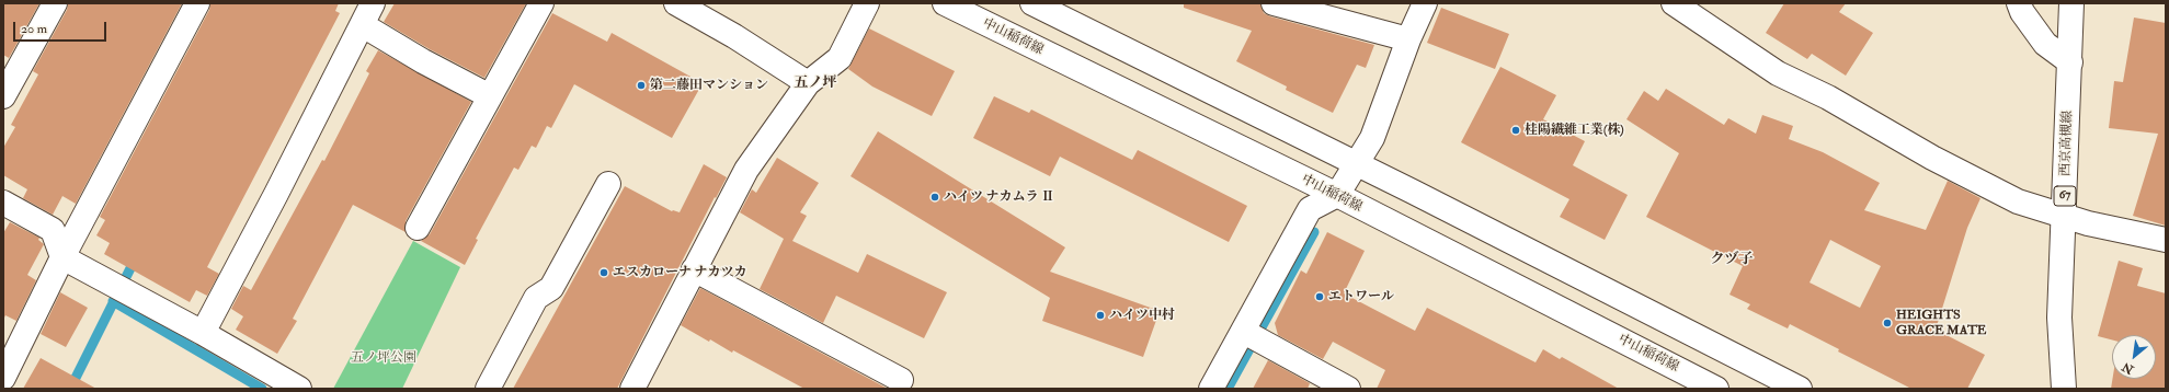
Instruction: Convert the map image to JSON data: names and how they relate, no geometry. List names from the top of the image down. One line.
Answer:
{"streets":{"street":["中山稲荷線","西京高槻線","67"]},"districts":["五ノ坪","クヅ子"],"parks":["五ノ坪公園"],"places":["第二藤田マンション","桂陽繊維工業(株)","ハイツ ナカムラ Ⅱ","エスカローナ ナカツカ","エトワール","ハイツ中村","HEIGHTS GRACE MATE"],"scale_bar":"20 m","north":"bottom left"}
